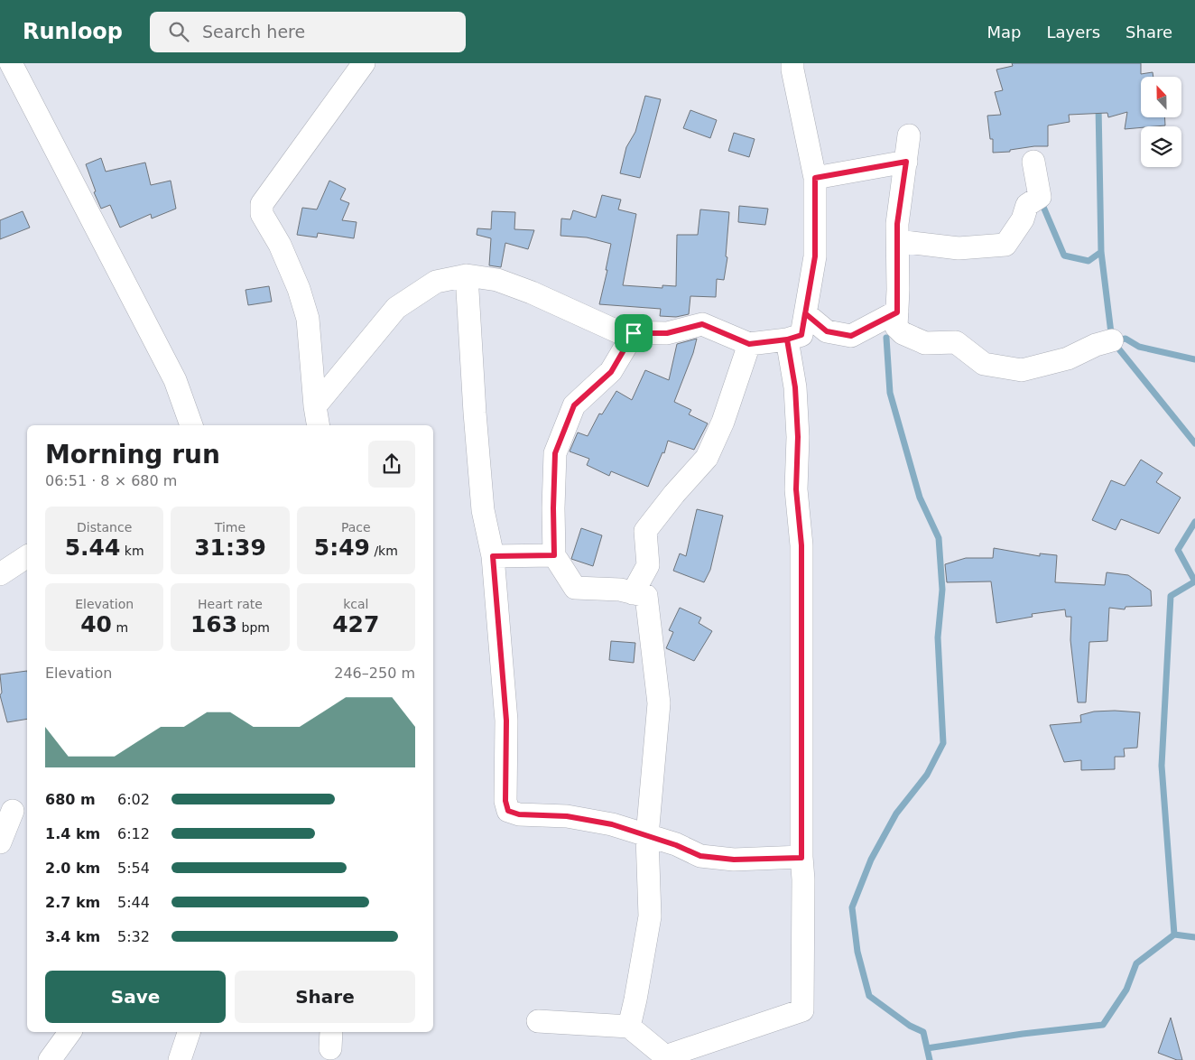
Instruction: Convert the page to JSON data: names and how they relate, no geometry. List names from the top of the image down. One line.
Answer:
{"north":"top","page":{"header":"Runloop","search":"Search here","nav":["Map","Layers","Share"],"heading":["Morning run","06:51 · 8 × 680 m"],"stats":[["Distance","5.44 km"],["Time","31:39"],["Pace","5:49 /km"],["Elevation","40 m"],["Heart rate","163 bpm"],["kcal","427"]],"chart":["Elevation","246–250 m"],"list":[{"name":"680 m","note":"6:02"},{"name":"1.4 km","note":"6:12"},{"name":"2.0 km","note":"5:54"},{"name":"2.7 km","note":"5:44"},{"name":"3.4 km","note":"5:32"}],"buttons":["Save","Share"]}}
